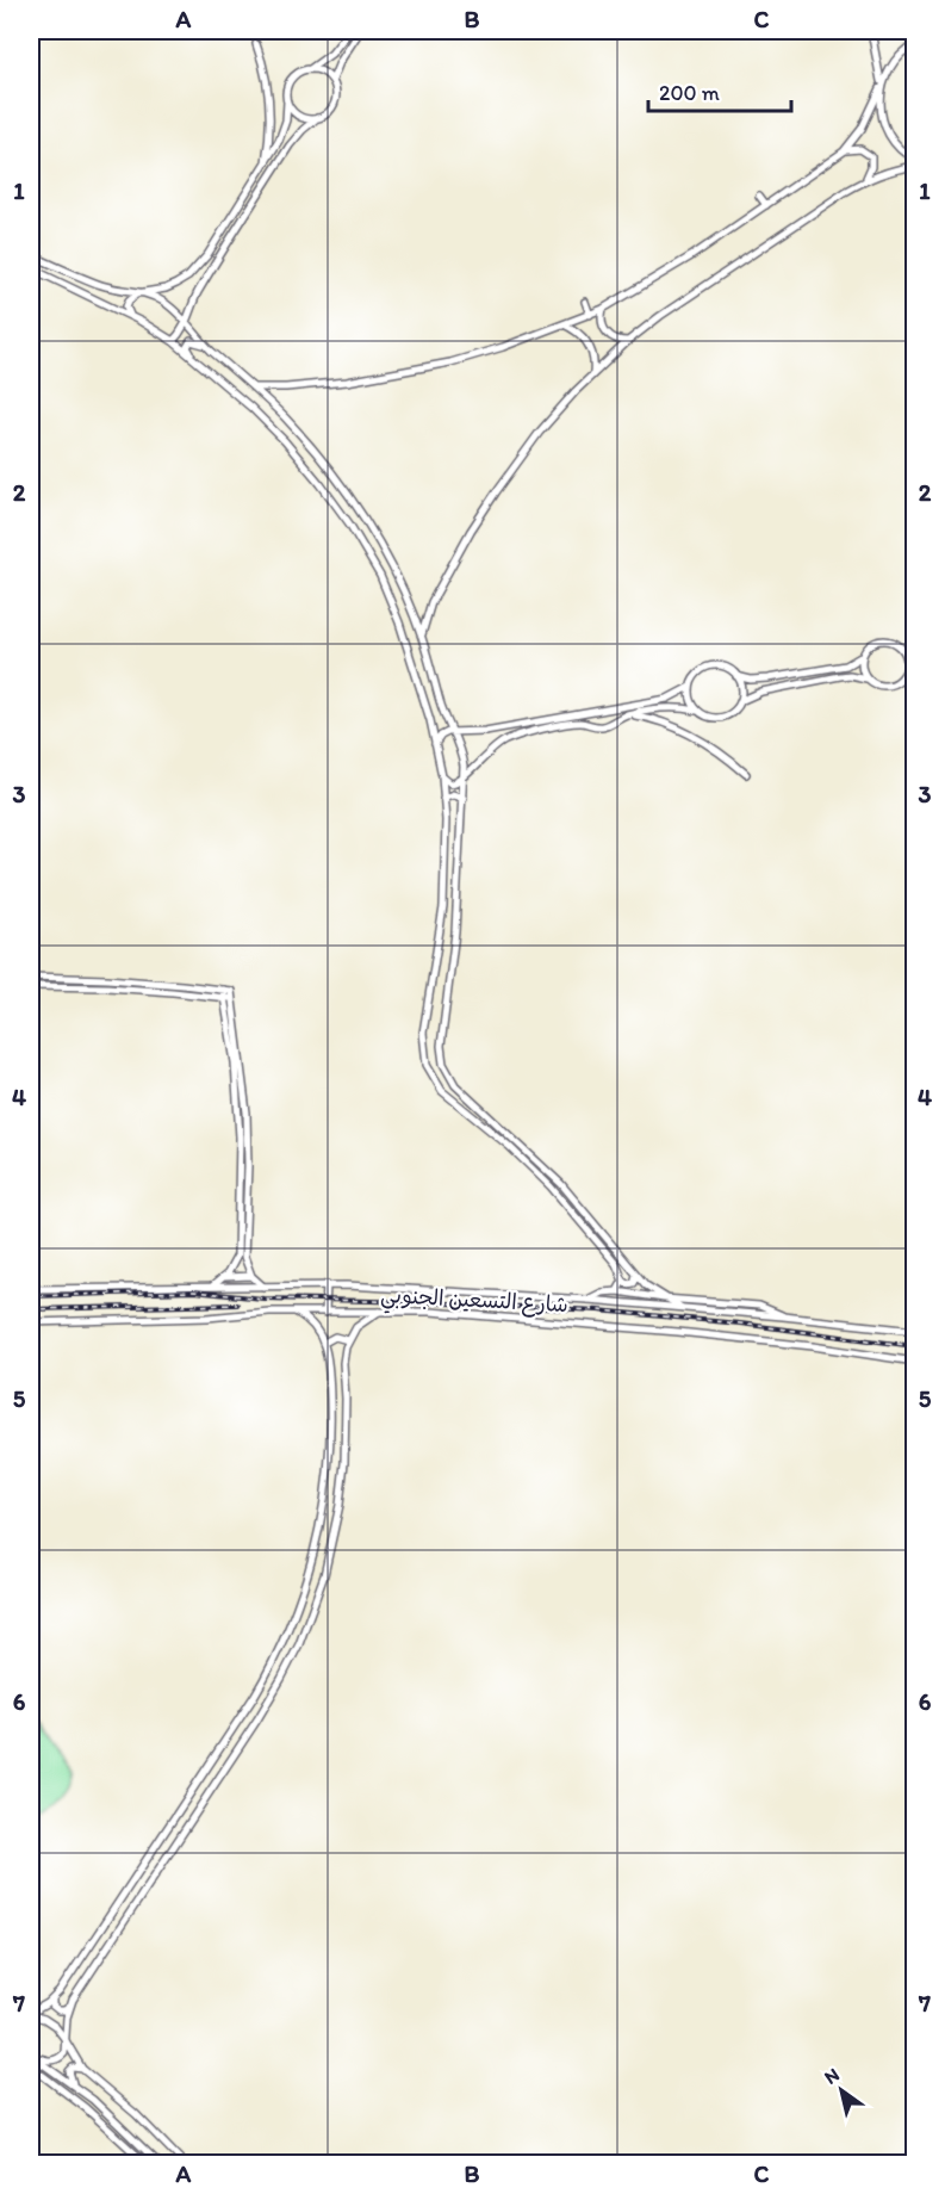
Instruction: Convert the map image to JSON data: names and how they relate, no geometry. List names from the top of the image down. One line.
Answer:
{"streets":{"street":["شارع التسعين الجنوبي"]},"scale_bar":"200 m","north":"top left","grid":{"columns":["A","B","C"],"rows":["1","2","3","4","5","6","7"]}}
